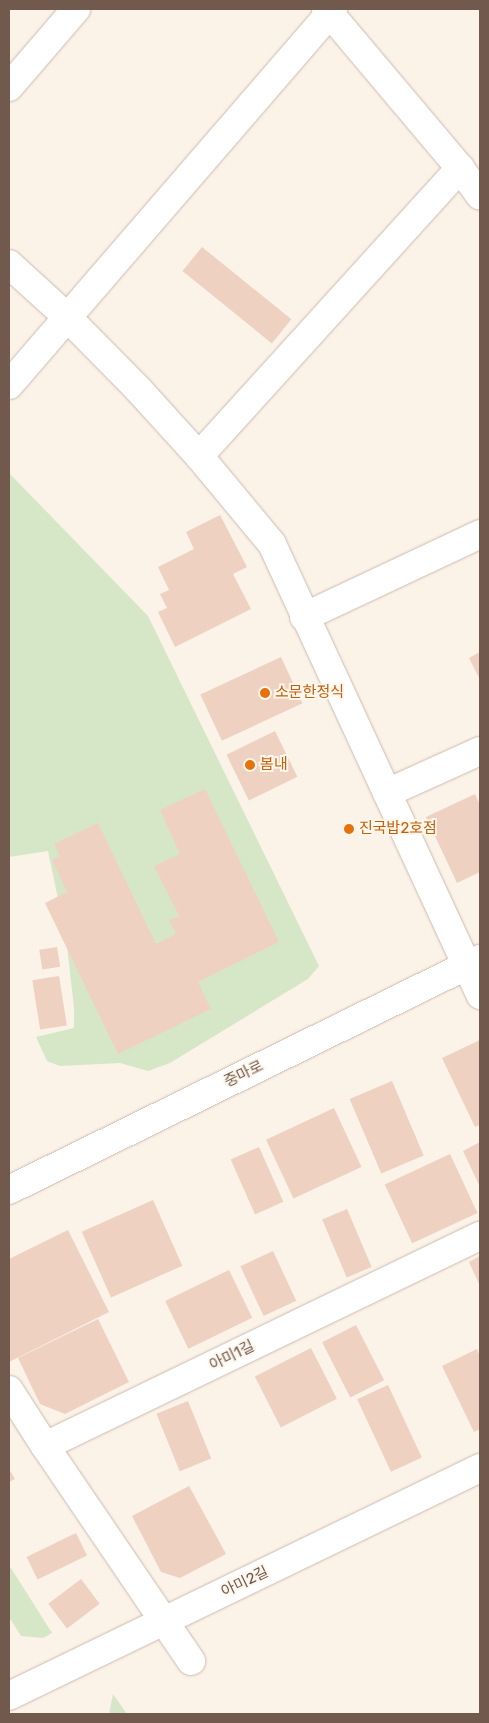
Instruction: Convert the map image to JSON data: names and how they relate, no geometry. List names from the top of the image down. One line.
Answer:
{"streets":{"street":["중마로","아미1길","아미2길"]},"places":["소문한정식","봄내","진국밥2호점"]}
